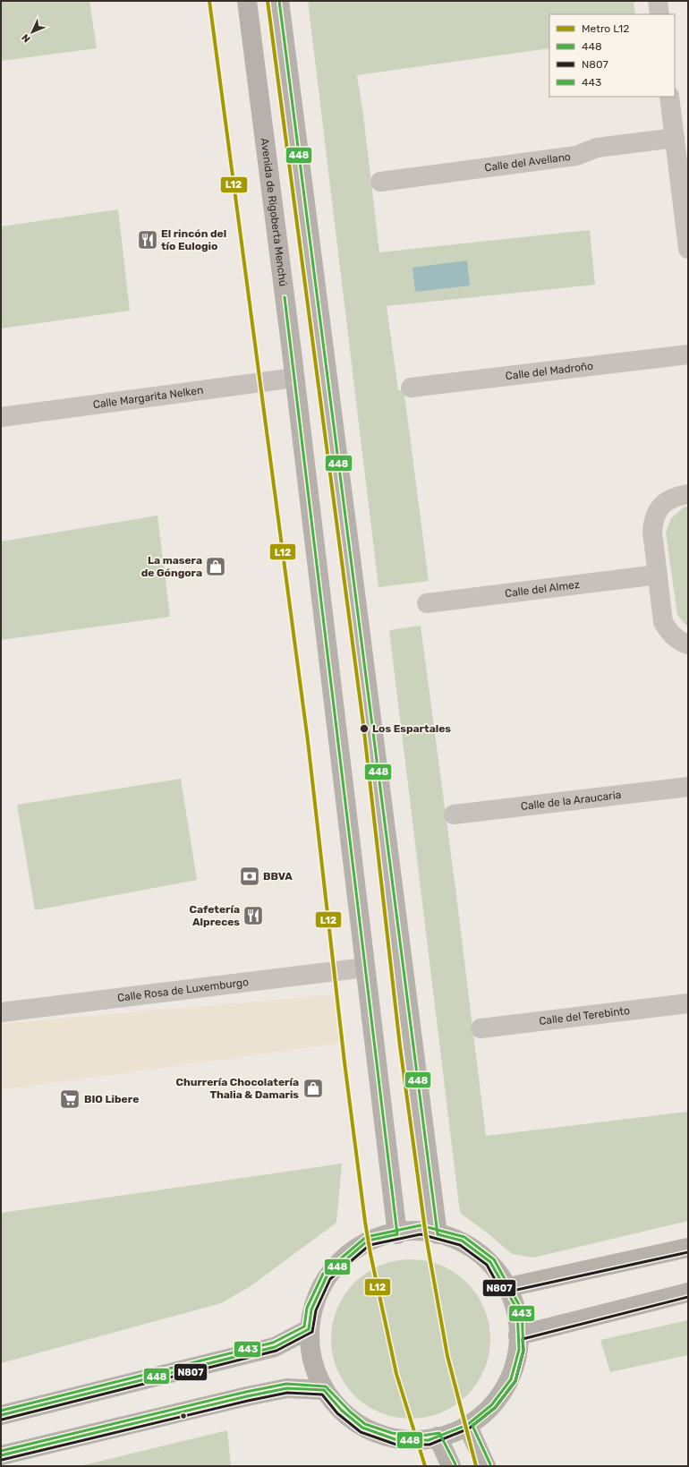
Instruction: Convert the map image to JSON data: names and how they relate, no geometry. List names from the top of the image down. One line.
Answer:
{"streets":{"street":["Calle del Avellano","Avenida de Rigoberta Menchú","Calle del Madroño","Calle Margarita Nelken","Calle del Almez","Calle de la Araucaria","Calle Rosa de Luxemburgo","Calle del Terebinto"]},"crossings":[["Avenida de Rigoberta Menchú","Calle Margarita Nelken"],["Avenida de Rigoberta Menchú","Calle Rosa de Luxemburgo"]],"places":{"restaurant":["El rincón del tío Eulogio","Cafetería Alpreces"],"shop":["La masera de Góngora","Churrería Chocolatería Thalia & Damaris"],"other":["Los Espartales"],"bank":["BBVA"],"supermarket":["BIO Libere"]},"lines":["metro line L12","transit line 448","transit line 443","transit line N807"],"legend":["Metro L12","448","N807","443"],"north":"bottom left"}
